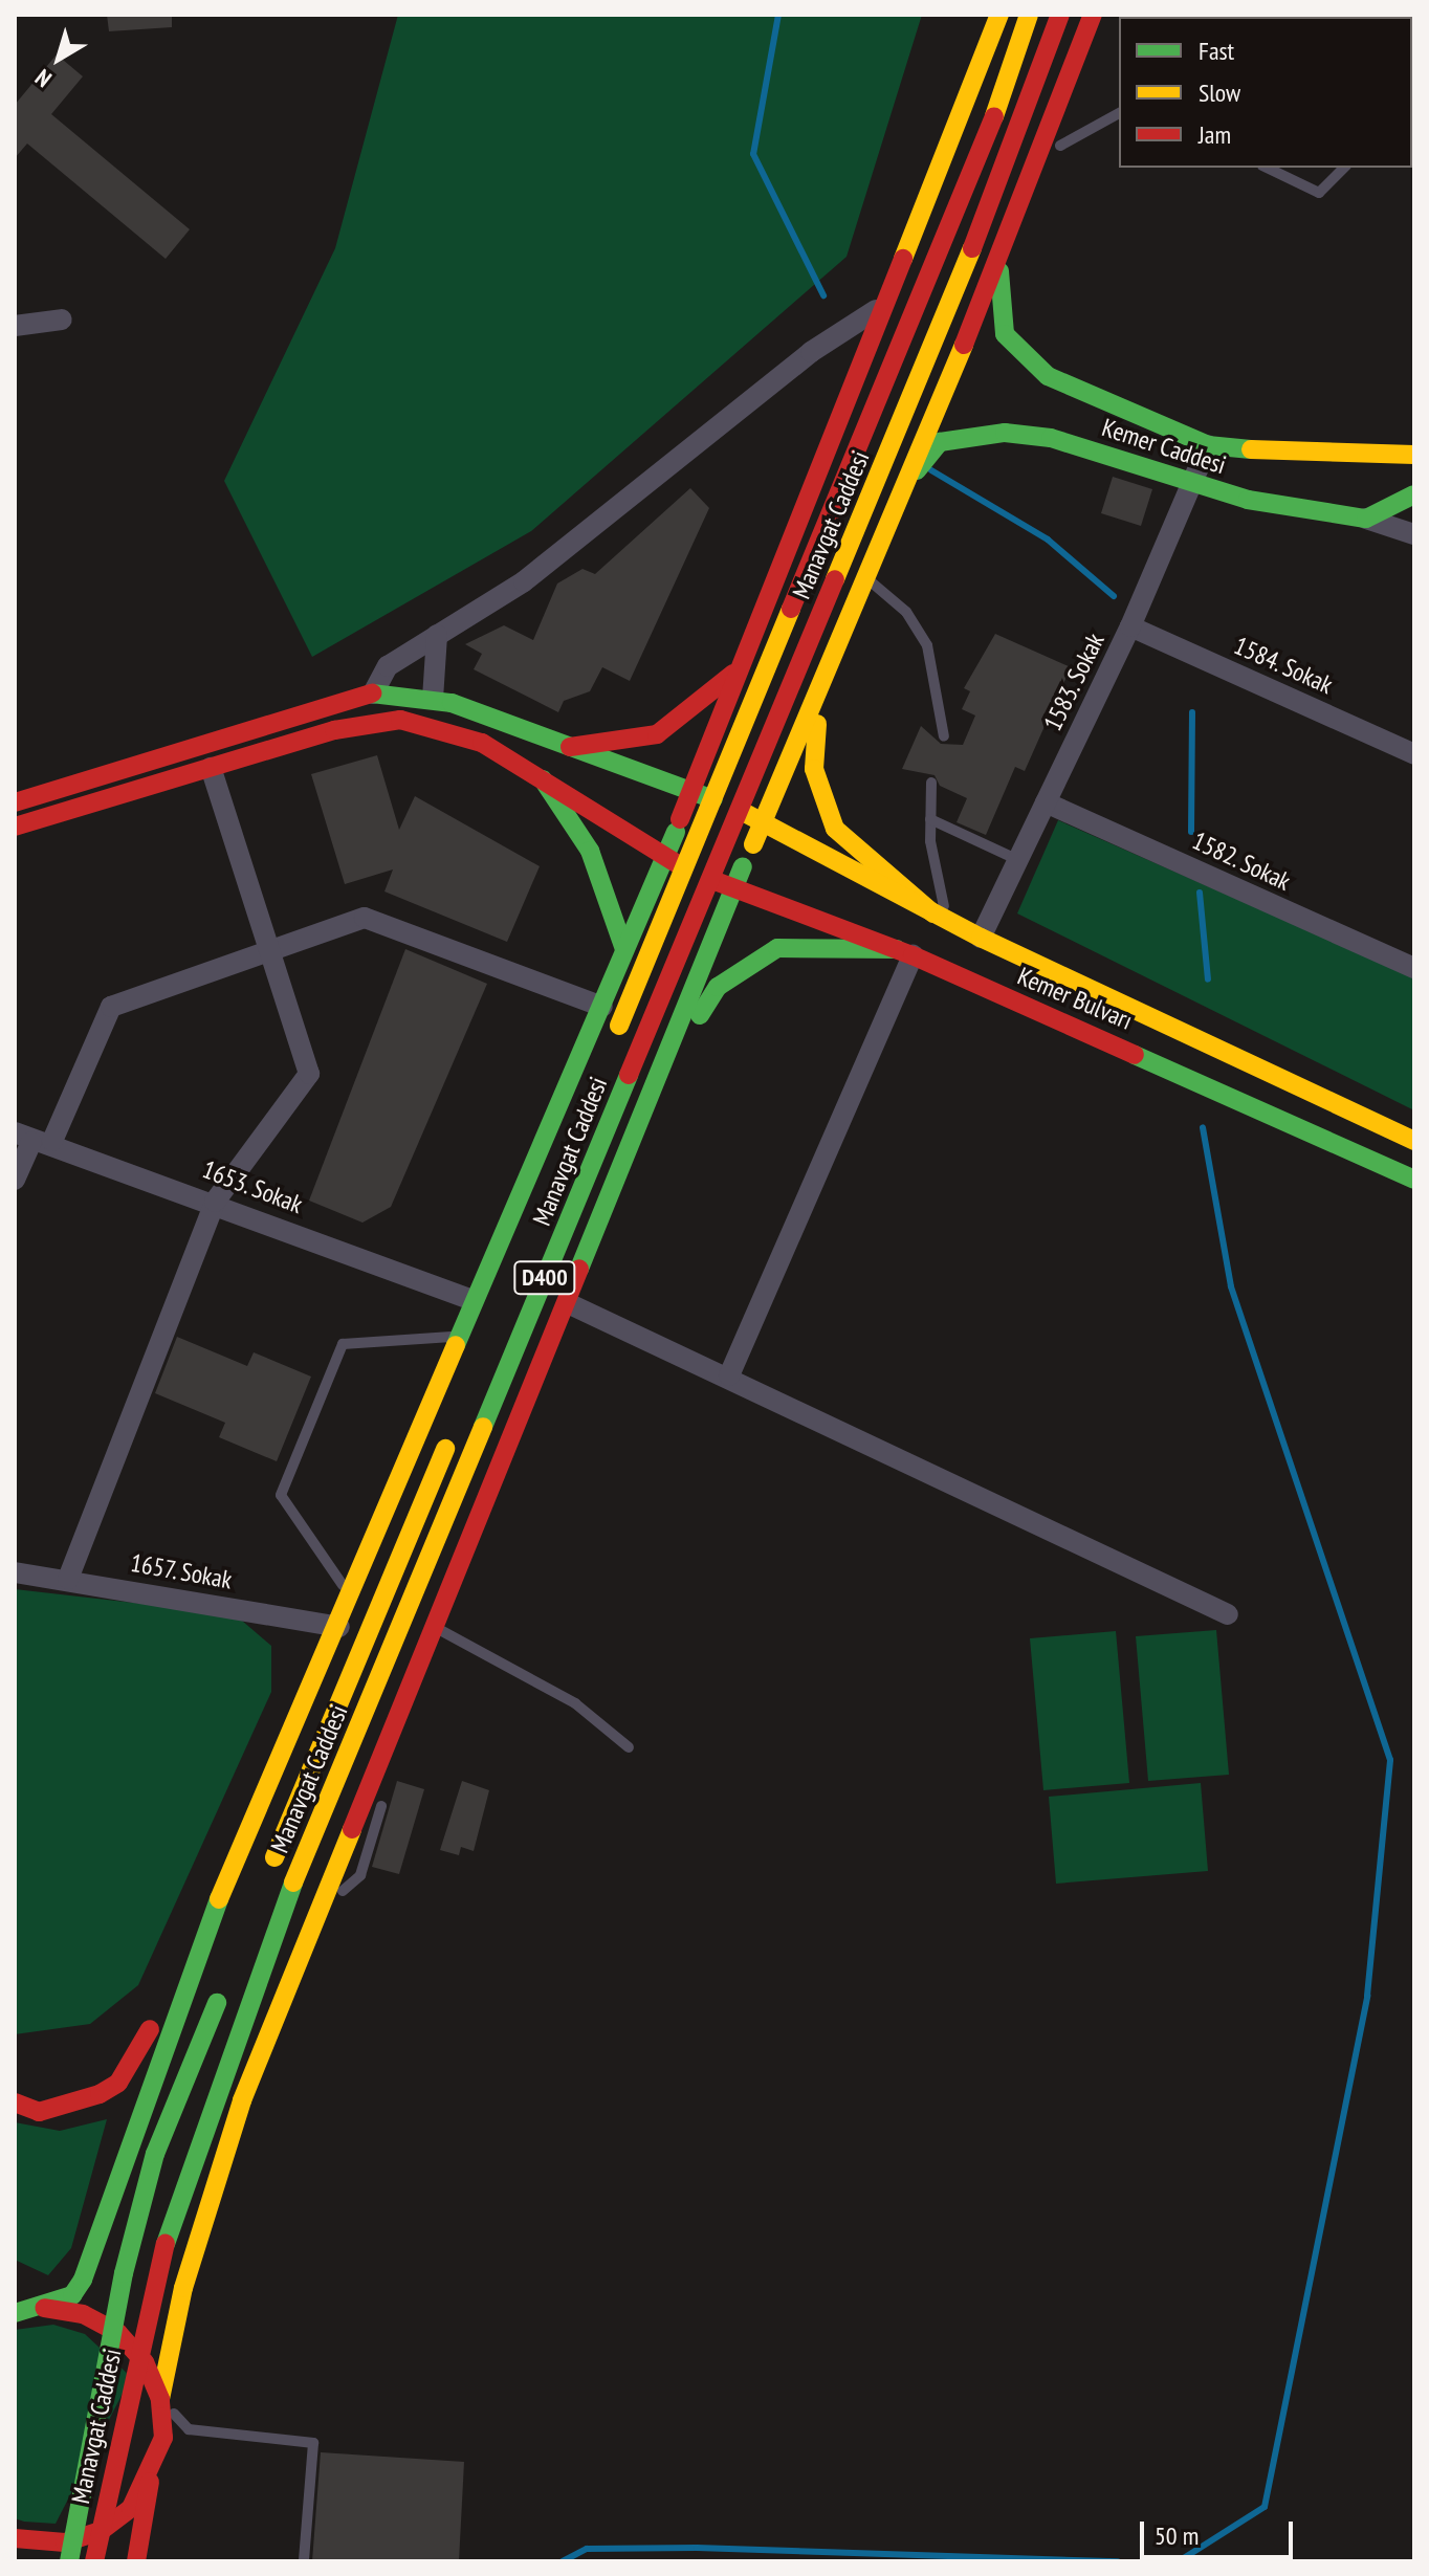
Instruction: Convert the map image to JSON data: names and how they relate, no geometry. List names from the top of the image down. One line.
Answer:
{"streets":{"main road":["Kemer Caddesi","Manavgat Caddesi","Kemer Bulvarı","D400"],"street":["1584. Sokak","1583. Sokak","1582. Sokak","1653. Sokak","1657. Sokak"]},"crossings":[["Kemer Caddesi","1583. Sokak"],["1584. Sokak","1583. Sokak"],["1583. Sokak","1582. Sokak"],["1583. Sokak","Kemer Bulvarı"]],"legend":["Fast","Slow","Jam"],"scale_bar":"50 m","north":"bottom left"}
